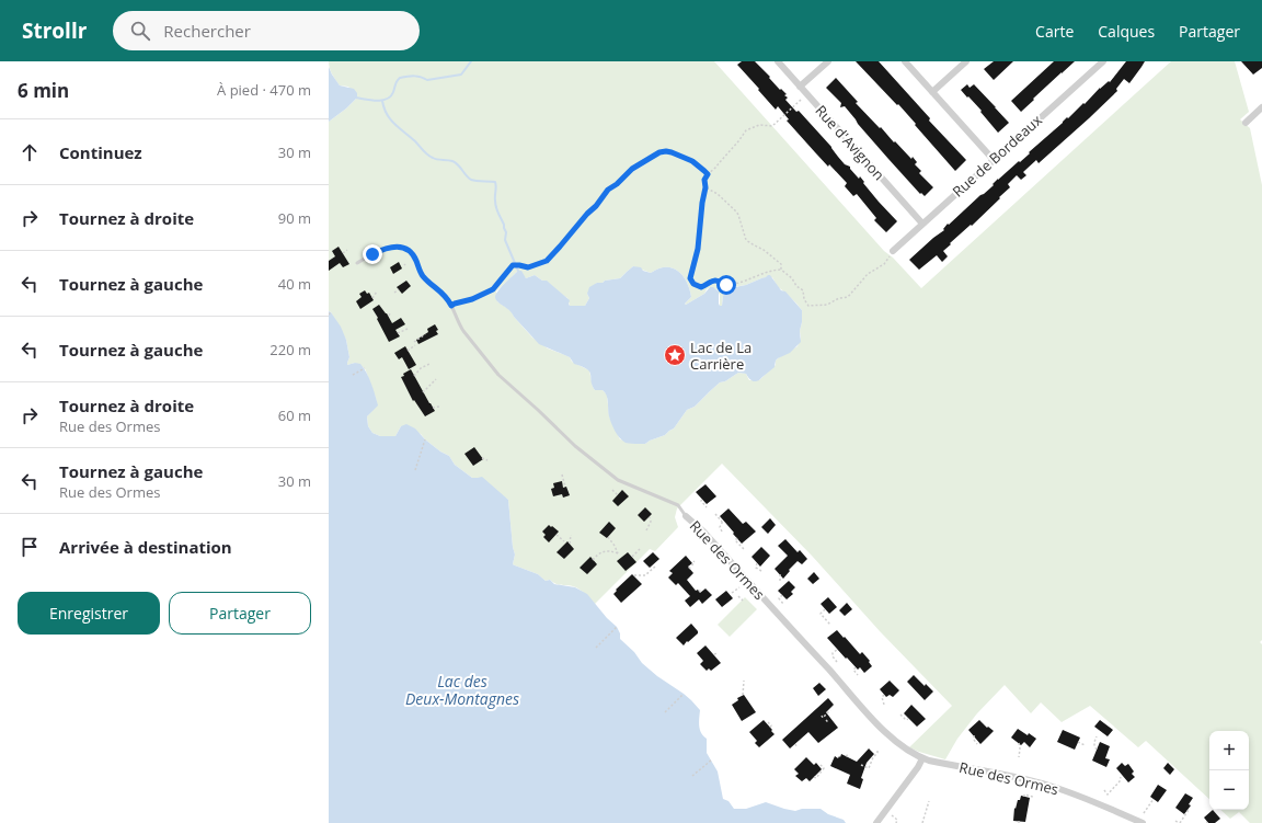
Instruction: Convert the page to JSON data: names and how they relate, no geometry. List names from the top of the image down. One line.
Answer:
{"streets":{"street":["Rue d'Avignon","Rue de Bordeaux","Rue des Ormes"]},"crossings":[["Rue d'Avignon","Rue de Bordeaux"]],"water":["Lac des Deux-Montagnes"],"places":{"place":["Lac de La Carrière"]},"page":{"header":"Strollr","search":"Rechercher","nav":["Carte","Calques","Partager"],"heading":["6 min","À pied · 470 m"],"list":[["Continuez","30 m"],["Tournez à droite","90 m"],["Tournez à gauche","40 m"],["Tournez à gauche","220 m"],["Tournez à droite","Rue des Ormes","60 m"],["Tournez à gauche","Rue des Ormes","30 m"],"Arrivée à destination"],"buttons":["Enregistrer","Partager"],"map_buttons":["+","−"]}}
